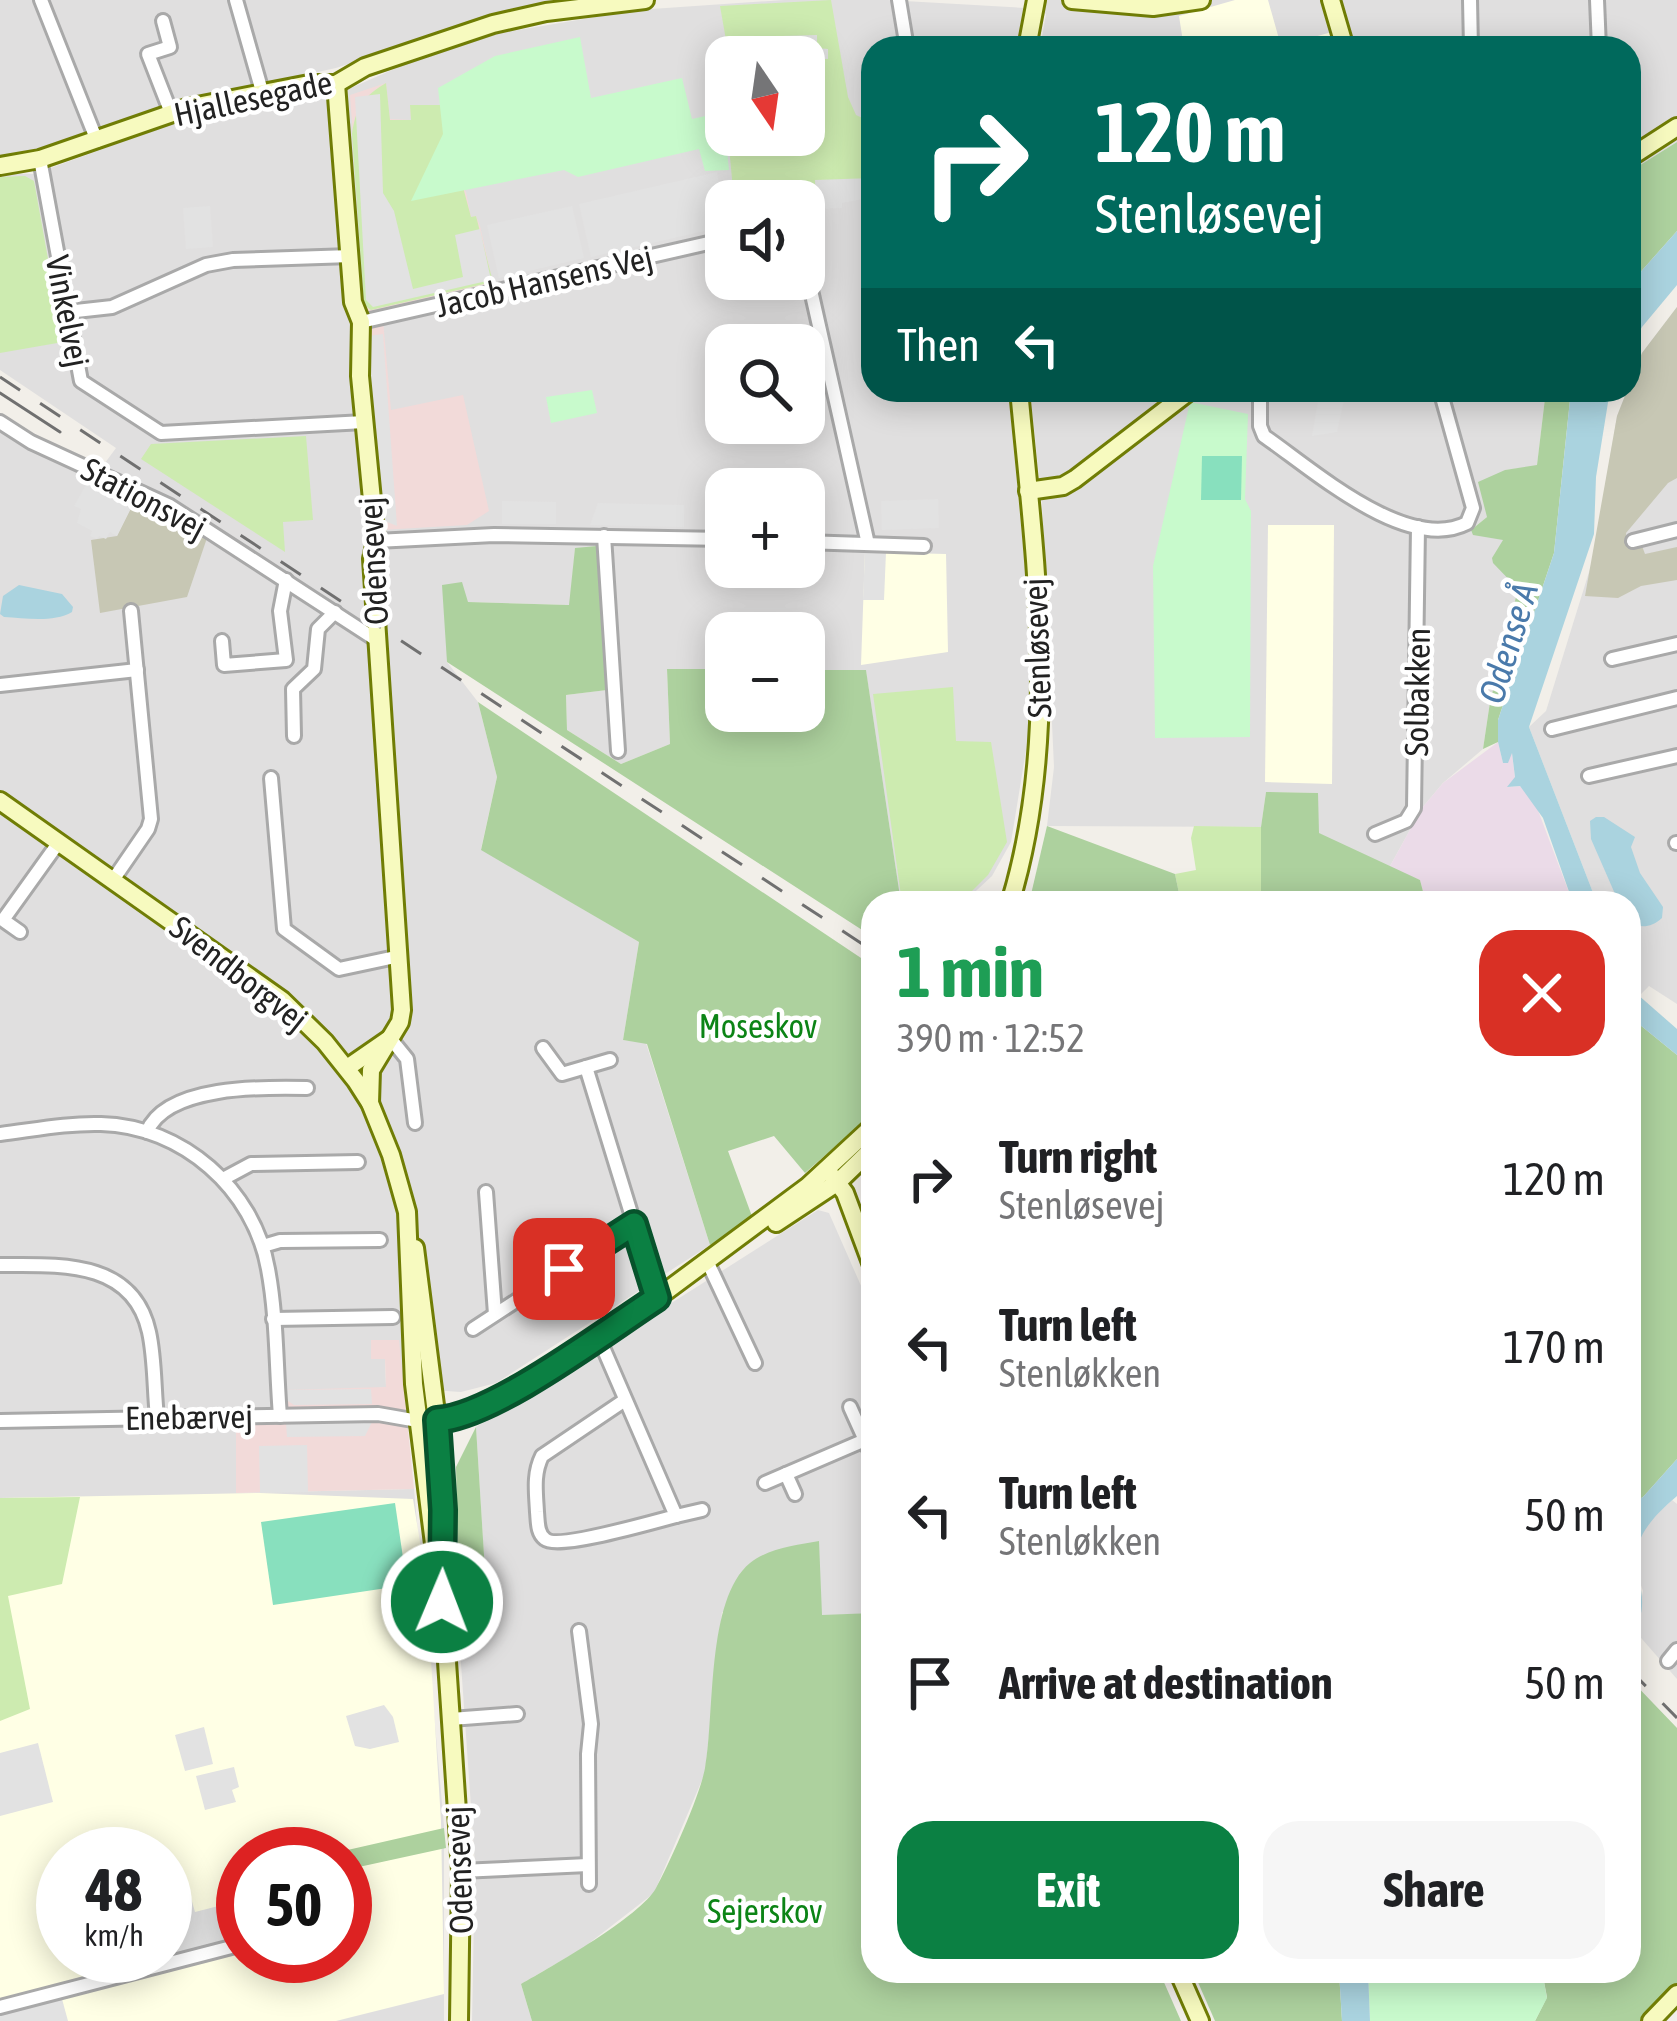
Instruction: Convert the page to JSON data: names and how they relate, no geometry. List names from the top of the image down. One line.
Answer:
{"streets":{"street":["Hjallesegade","Jacob Hansens Vej","Vinkelvej","Stationsvej","Odensevej","Stenløsevej","Solbakken","Svendborgvej","Enebærvej"]},"crossings":[["Hjallesegade","Vinkelvej"],["Hjallesegade","Odensevej"],["Jacob Hansens Vej","Odensevej"],["Vinkelvej","Odensevej"],["Stationsvej","Odensevej"],["Odensevej","Svendborgvej"],["Odensevej","Enebærvej"],["Svendborgvej","Enebærvej"]],"water":["Odense Å"],"parks":["Moseskov","Sejerskov"],"north":"bottom","page":{"map_buttons":["+","−"],"turn":["120 m","Stenløsevej"],"then":"Then","heading":["1 min","390 m · 12:52"],"list":[{"name":"Turn right","note":"Stenløsevej","value":"120 m"},{"name":"Turn left","note":"Stenløkken","value":"170 m"},{"name":"Turn left","note":"Stenløkken","value":"50 m"},{"name":"Arrive at destination","value":"50 m"}],"buttons":["Exit","Share"],"speed":"48 km/h","limit":"50"}}
